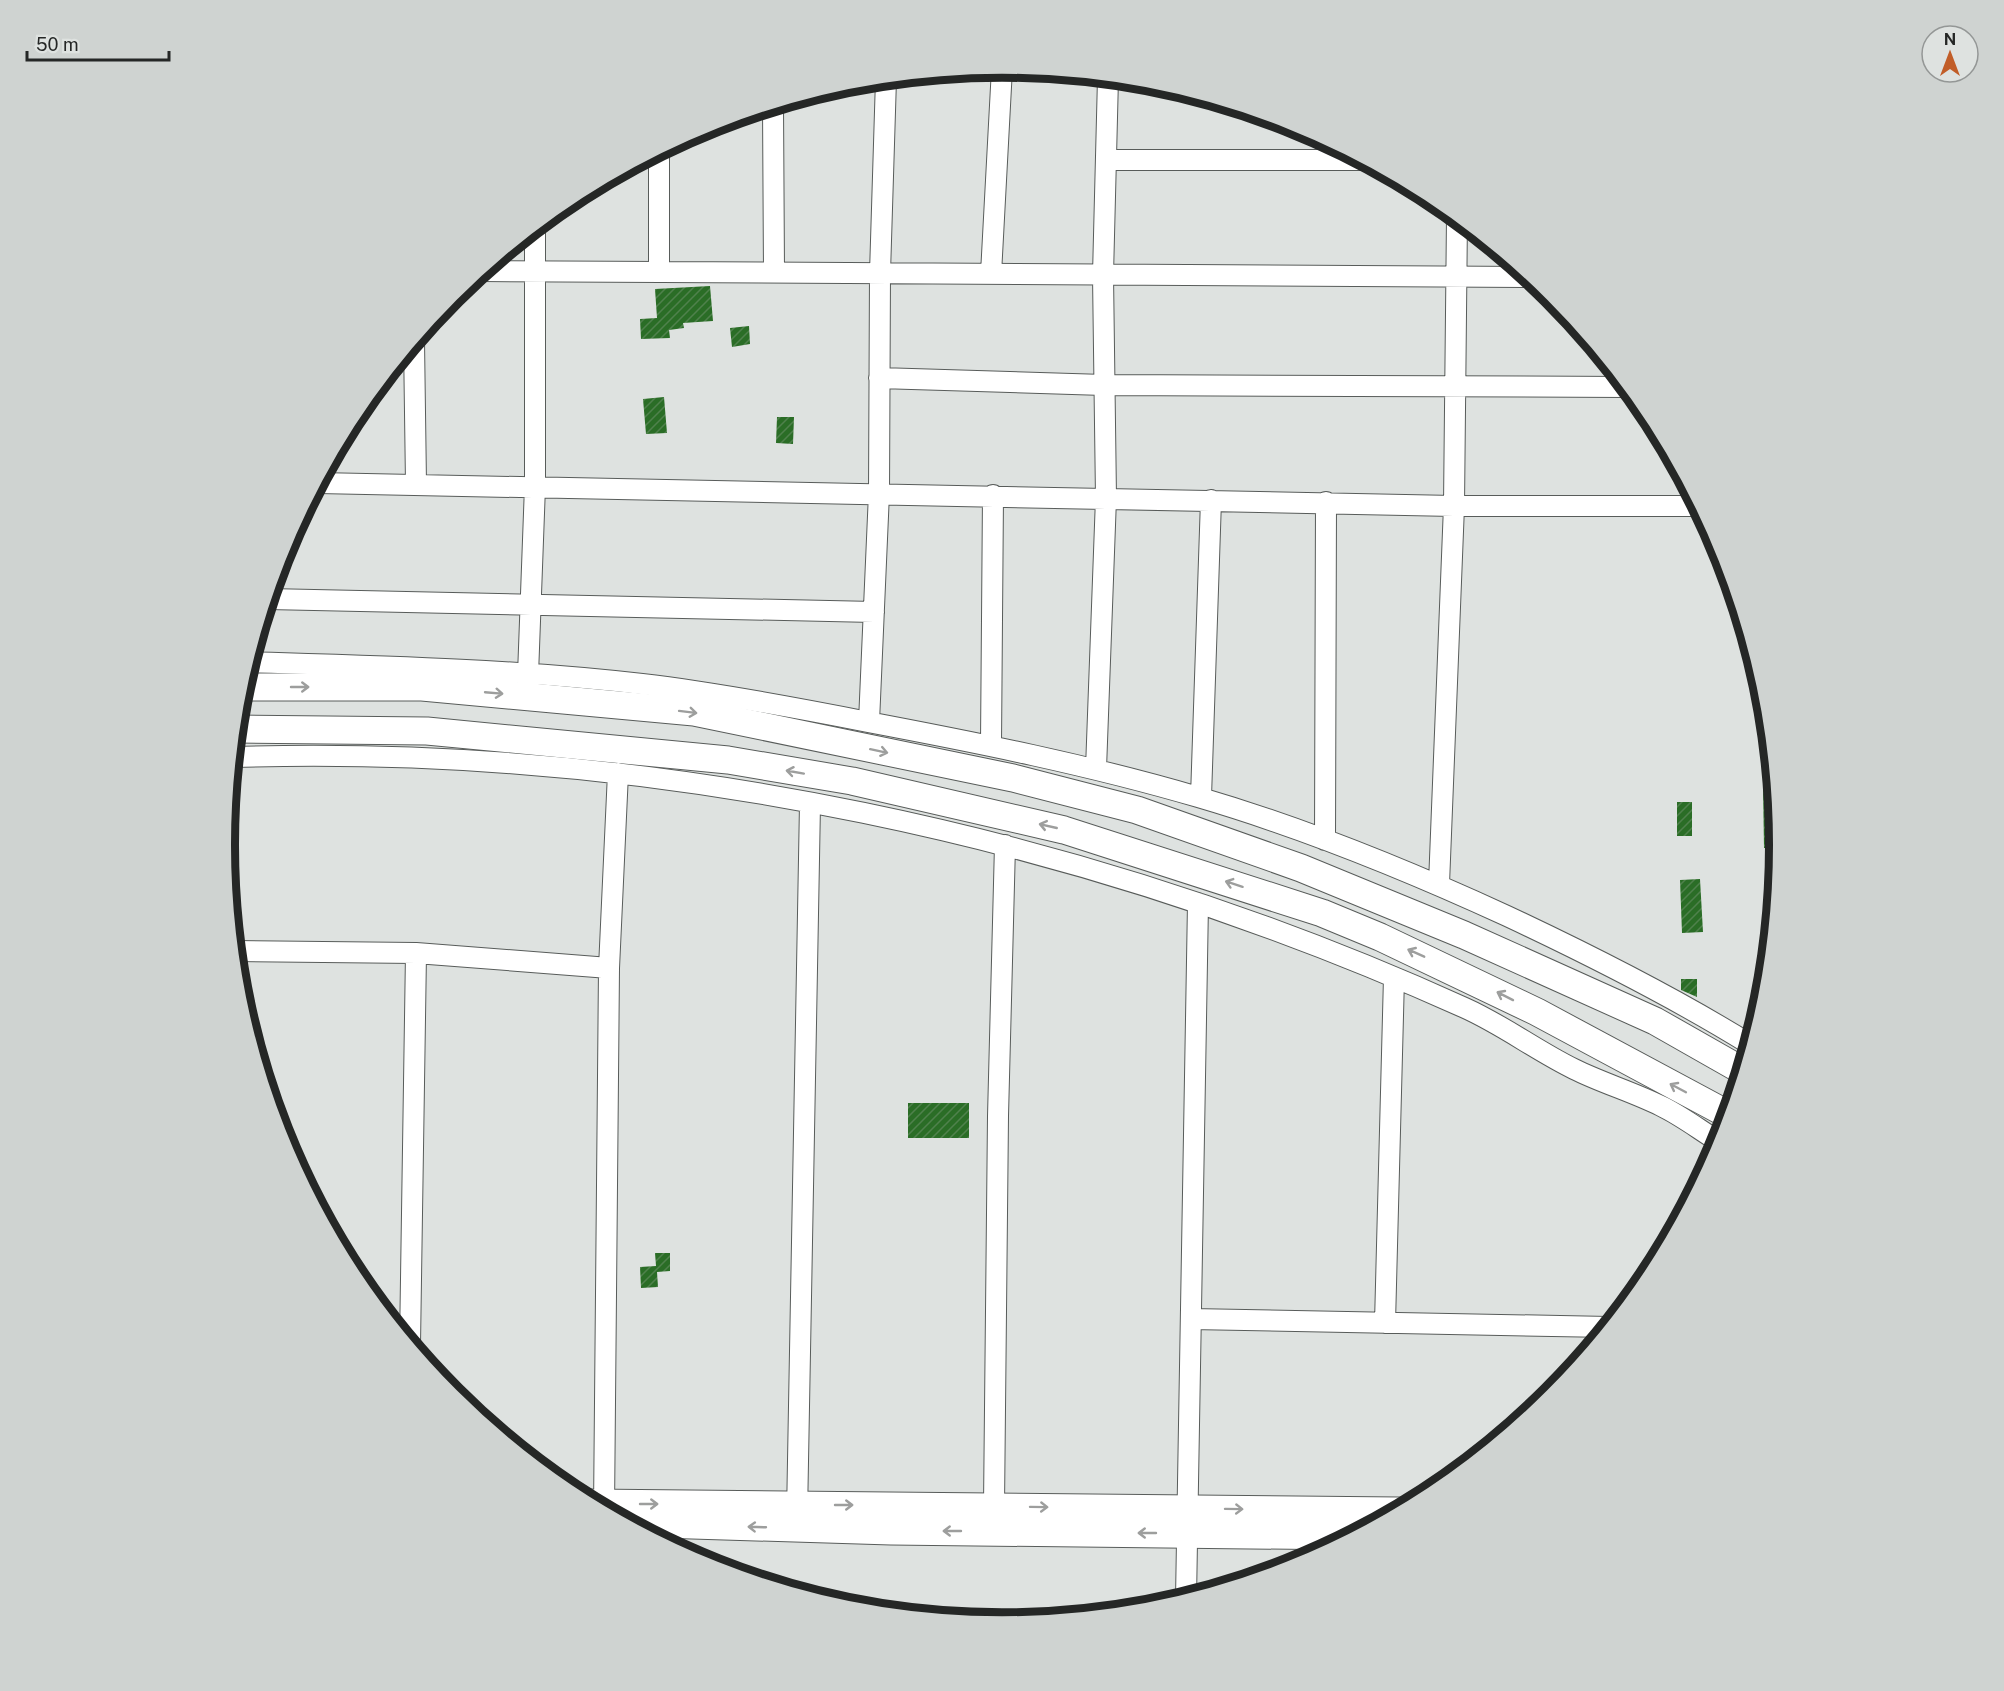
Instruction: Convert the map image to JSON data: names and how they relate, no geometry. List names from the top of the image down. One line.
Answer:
{"scale_bar":"50 m","north":"top"}
